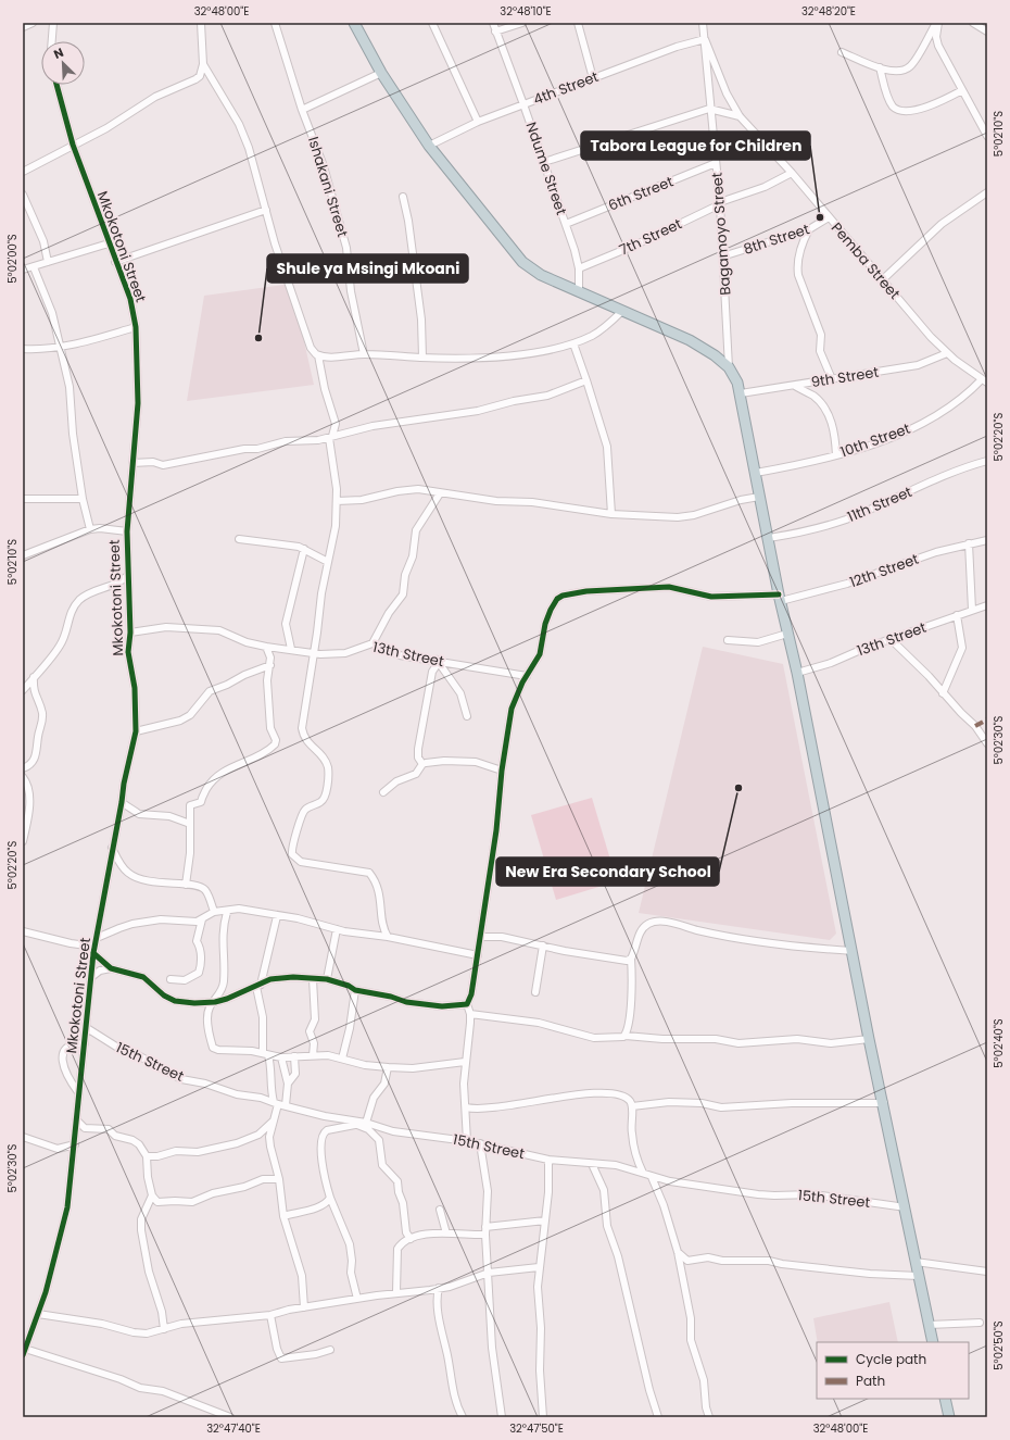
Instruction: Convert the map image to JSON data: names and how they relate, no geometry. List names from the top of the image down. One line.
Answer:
{"streets":{"street":["4th Street","Ndume Street","Ishakani Street","6th Street","Bagamoyo Street","7th Street","8th Street","Mkokotoni Street","Pemba Street","9th Street","10th Street","11th Street","12th Street","13th Street","15th Street"]},"crossings":[["4th Street","Ndume Street"],["4th Street","Bagamoyo Street"],["4th Street","Pemba Street"],["Ndume Street","6th Street"],["Ndume Street","7th Street"],["6th Street","Bagamoyo Street"],["Bagamoyo Street","7th Street"],["Bagamoyo Street","8th Street"],["Bagamoyo Street","Pemba Street"],["7th Street","Pemba Street"],["8th Street","Pemba Street"],["Mkokotoni Street","13th Street"],["Mkokotoni Street","15th Street"],["Pemba Street","9th Street"],["Pemba Street","10th Street"],["12th Street","13th Street"]],"places":["Tabora League for Children","Shule ya Msingi Mkoani","New Era Secondary School"],"legend":["Cycle path","Path"],"north":"top left","coordinates":["32°48'00\"E","32°48'10\"E","32°48'20\"E","5°02'10\"S","5°02'00\"S","5°02'20\"S","5°02'30\"S","5°02'40\"S","5°02'50\"S","32°47'40\"E","32°47'50\"E"]}
